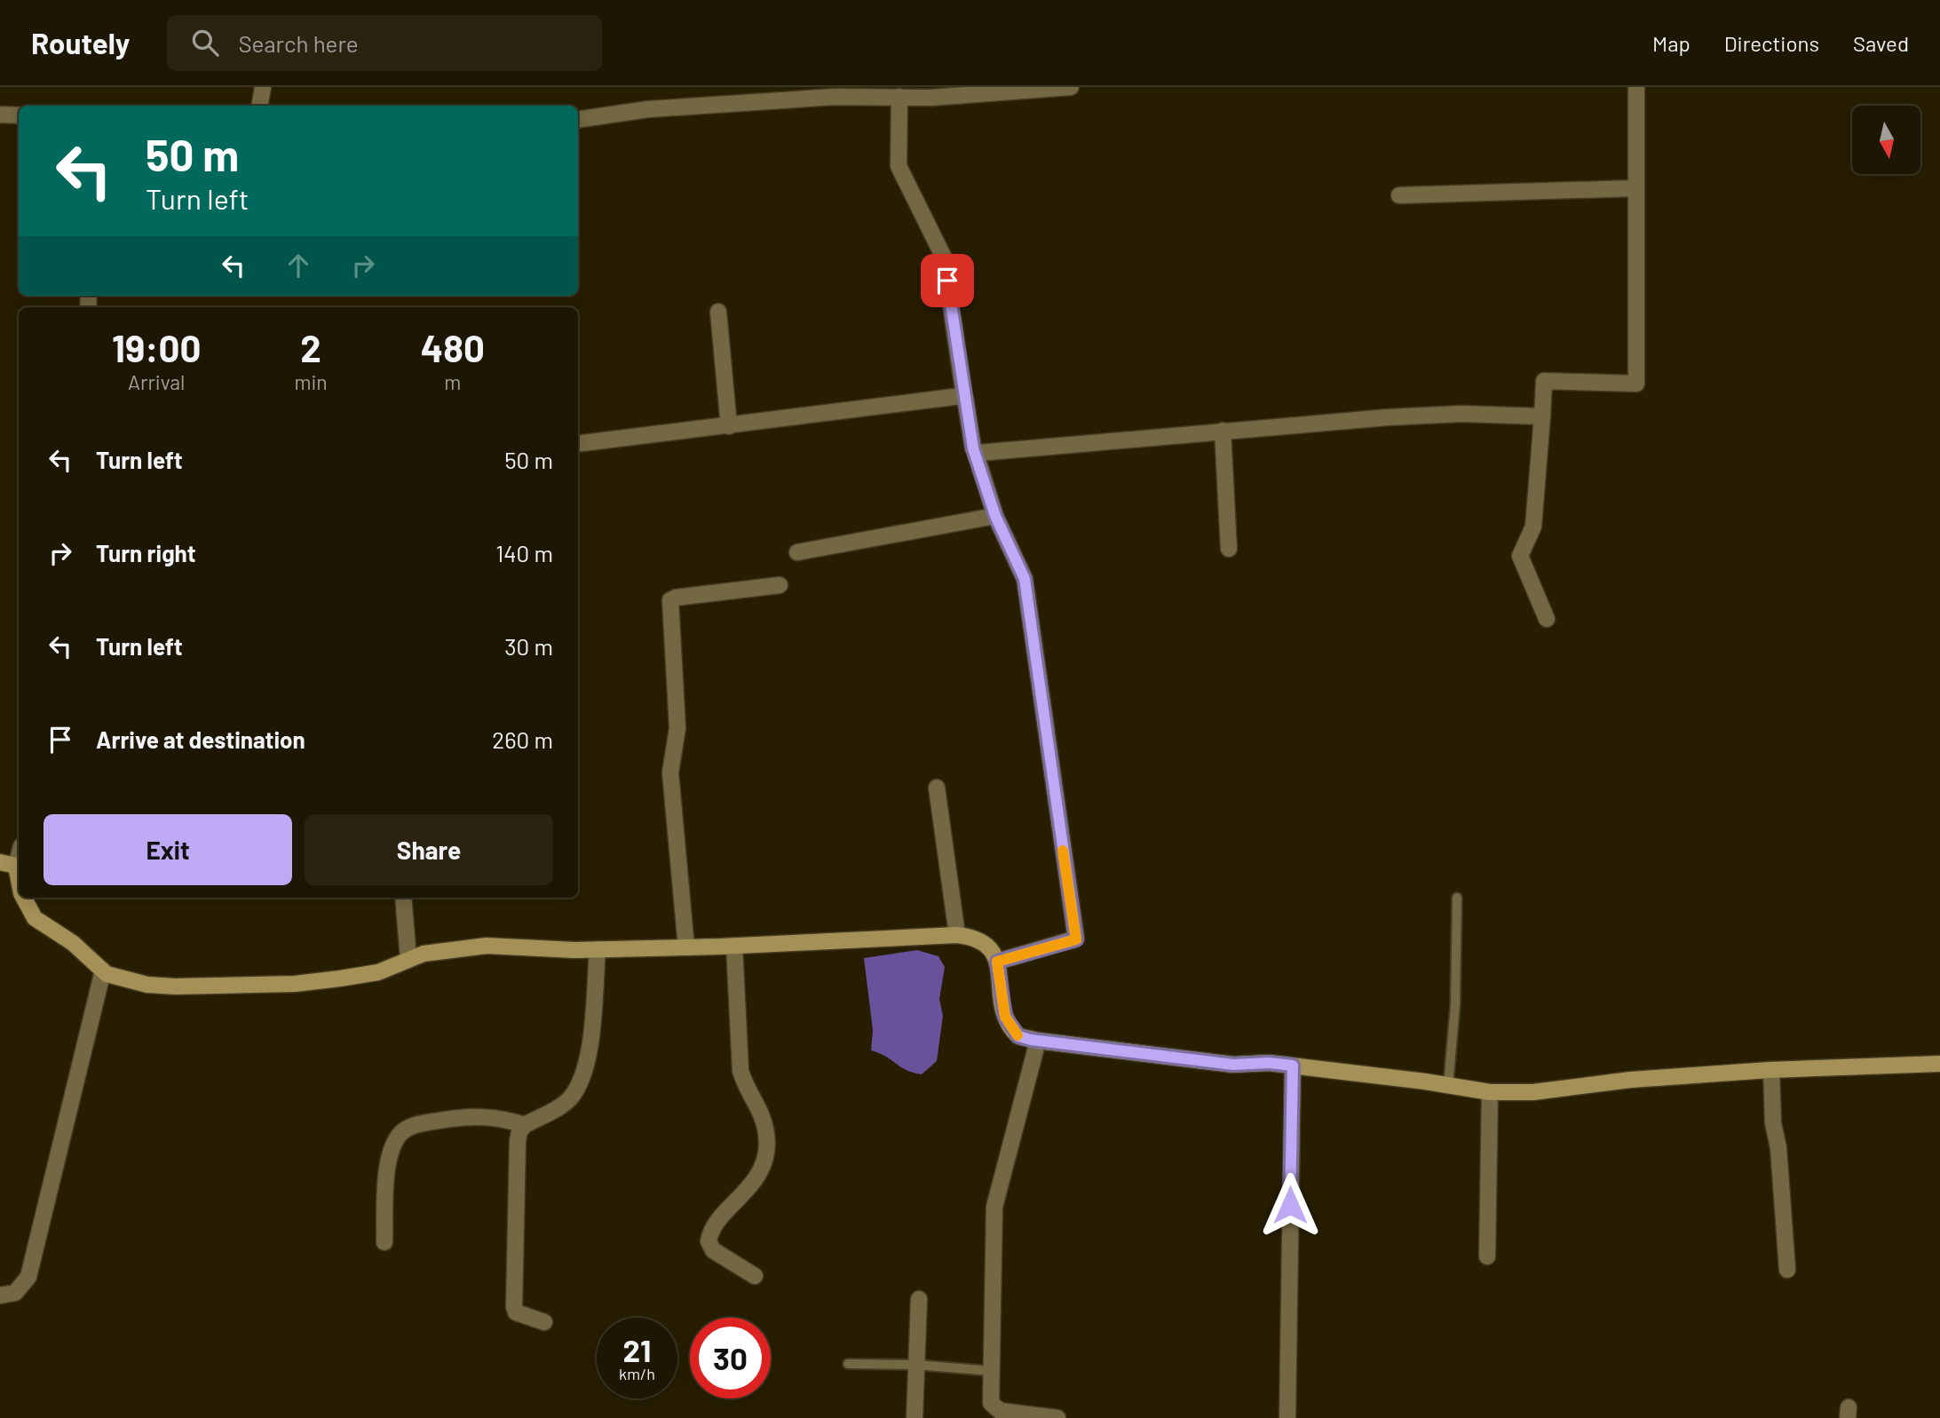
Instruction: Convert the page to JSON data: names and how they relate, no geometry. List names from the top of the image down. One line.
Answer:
{"north":"bottom","page":{"header":"Routely","search":"Search here","nav":["Map","Directions","Saved"],"turn":["50 m","Turn left"],"eta":["19:00","Arrival","2","min","480","m"],"list":[{"name":"Turn left","value":"50 m"},{"name":"Turn right","value":"140 m"},{"name":"Turn left","value":"30 m"},{"name":"Arrive at destination","value":"260 m"}],"buttons":["Exit","Share"],"speed":"21 km/h","limit":"30"}}
